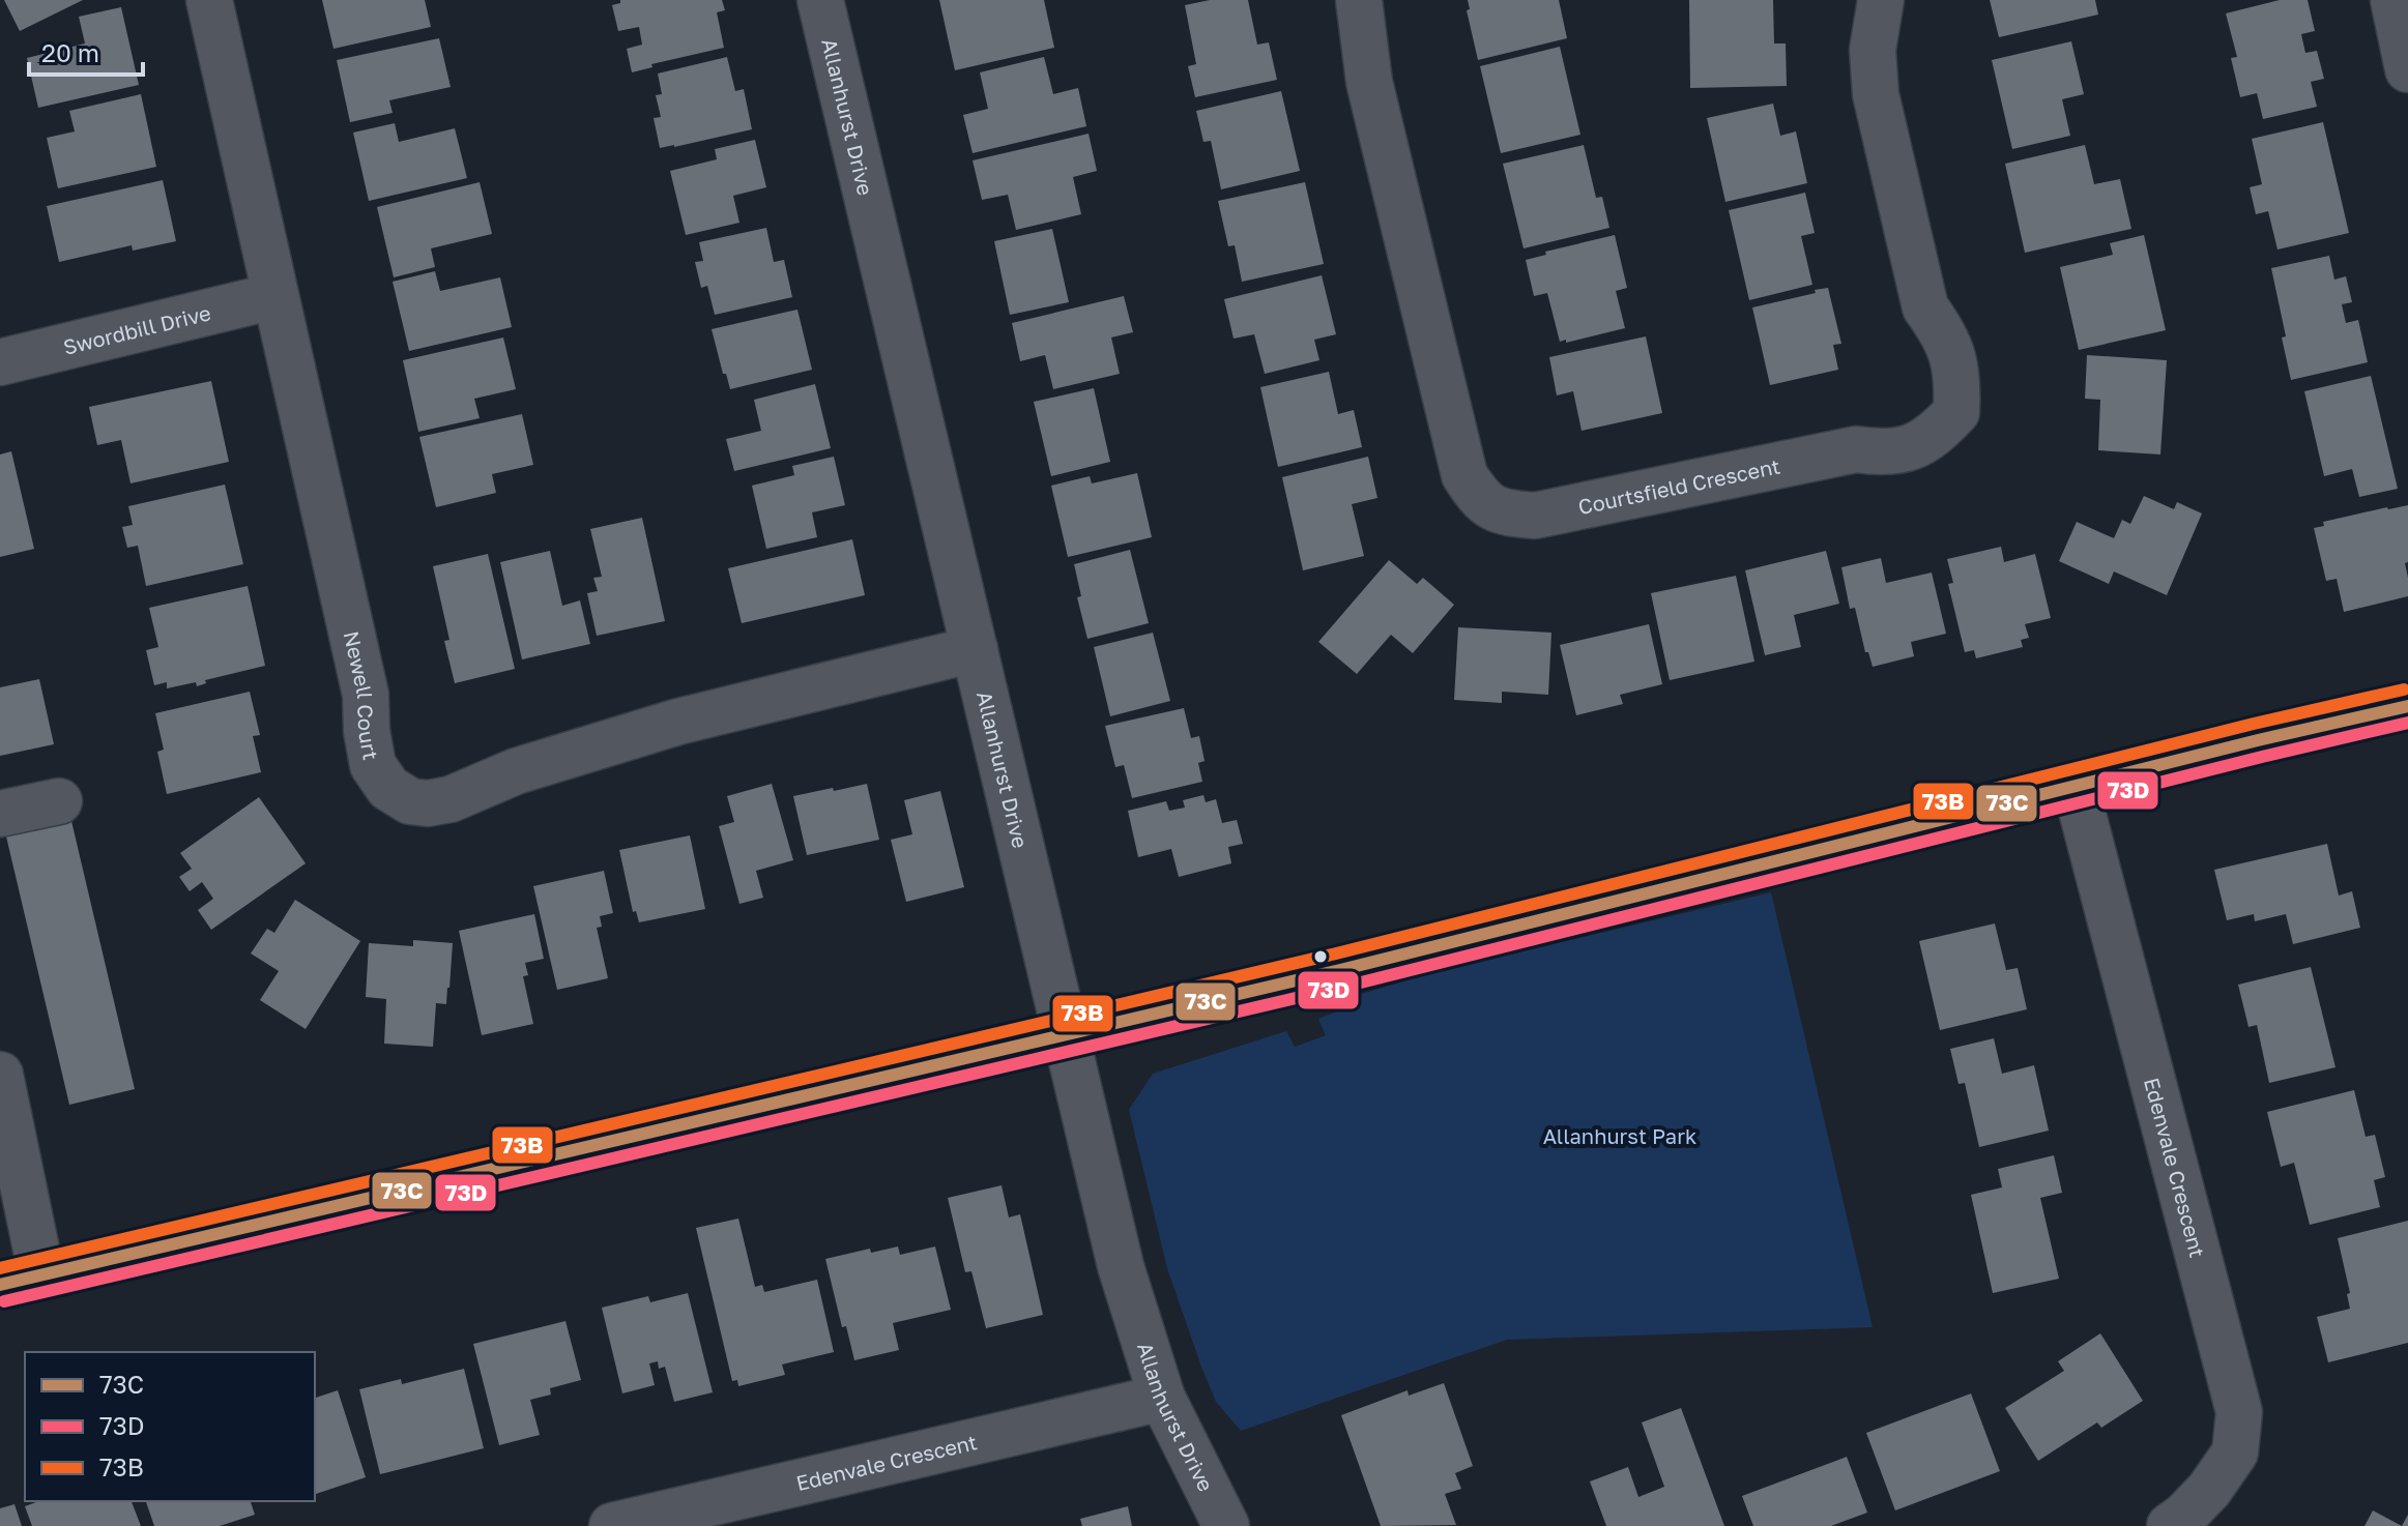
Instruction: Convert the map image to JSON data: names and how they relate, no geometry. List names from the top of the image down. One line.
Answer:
{"streets":{"street":["Allanhurst Drive","Swordbill Drive","Courtsfield Crescent","Newell Court","Edenvale Crescent"]},"crossings":[["Allanhurst Drive","Newell Court"],["Allanhurst Drive","Edenvale Crescent"],["Swordbill Drive","Newell Court"]],"parks":["Allanhurst Park"],"lines":["transit line 73B","transit line 73C","transit line 73D"],"legend":["73C","73D","73B"],"scale_bar":"20 m"}
